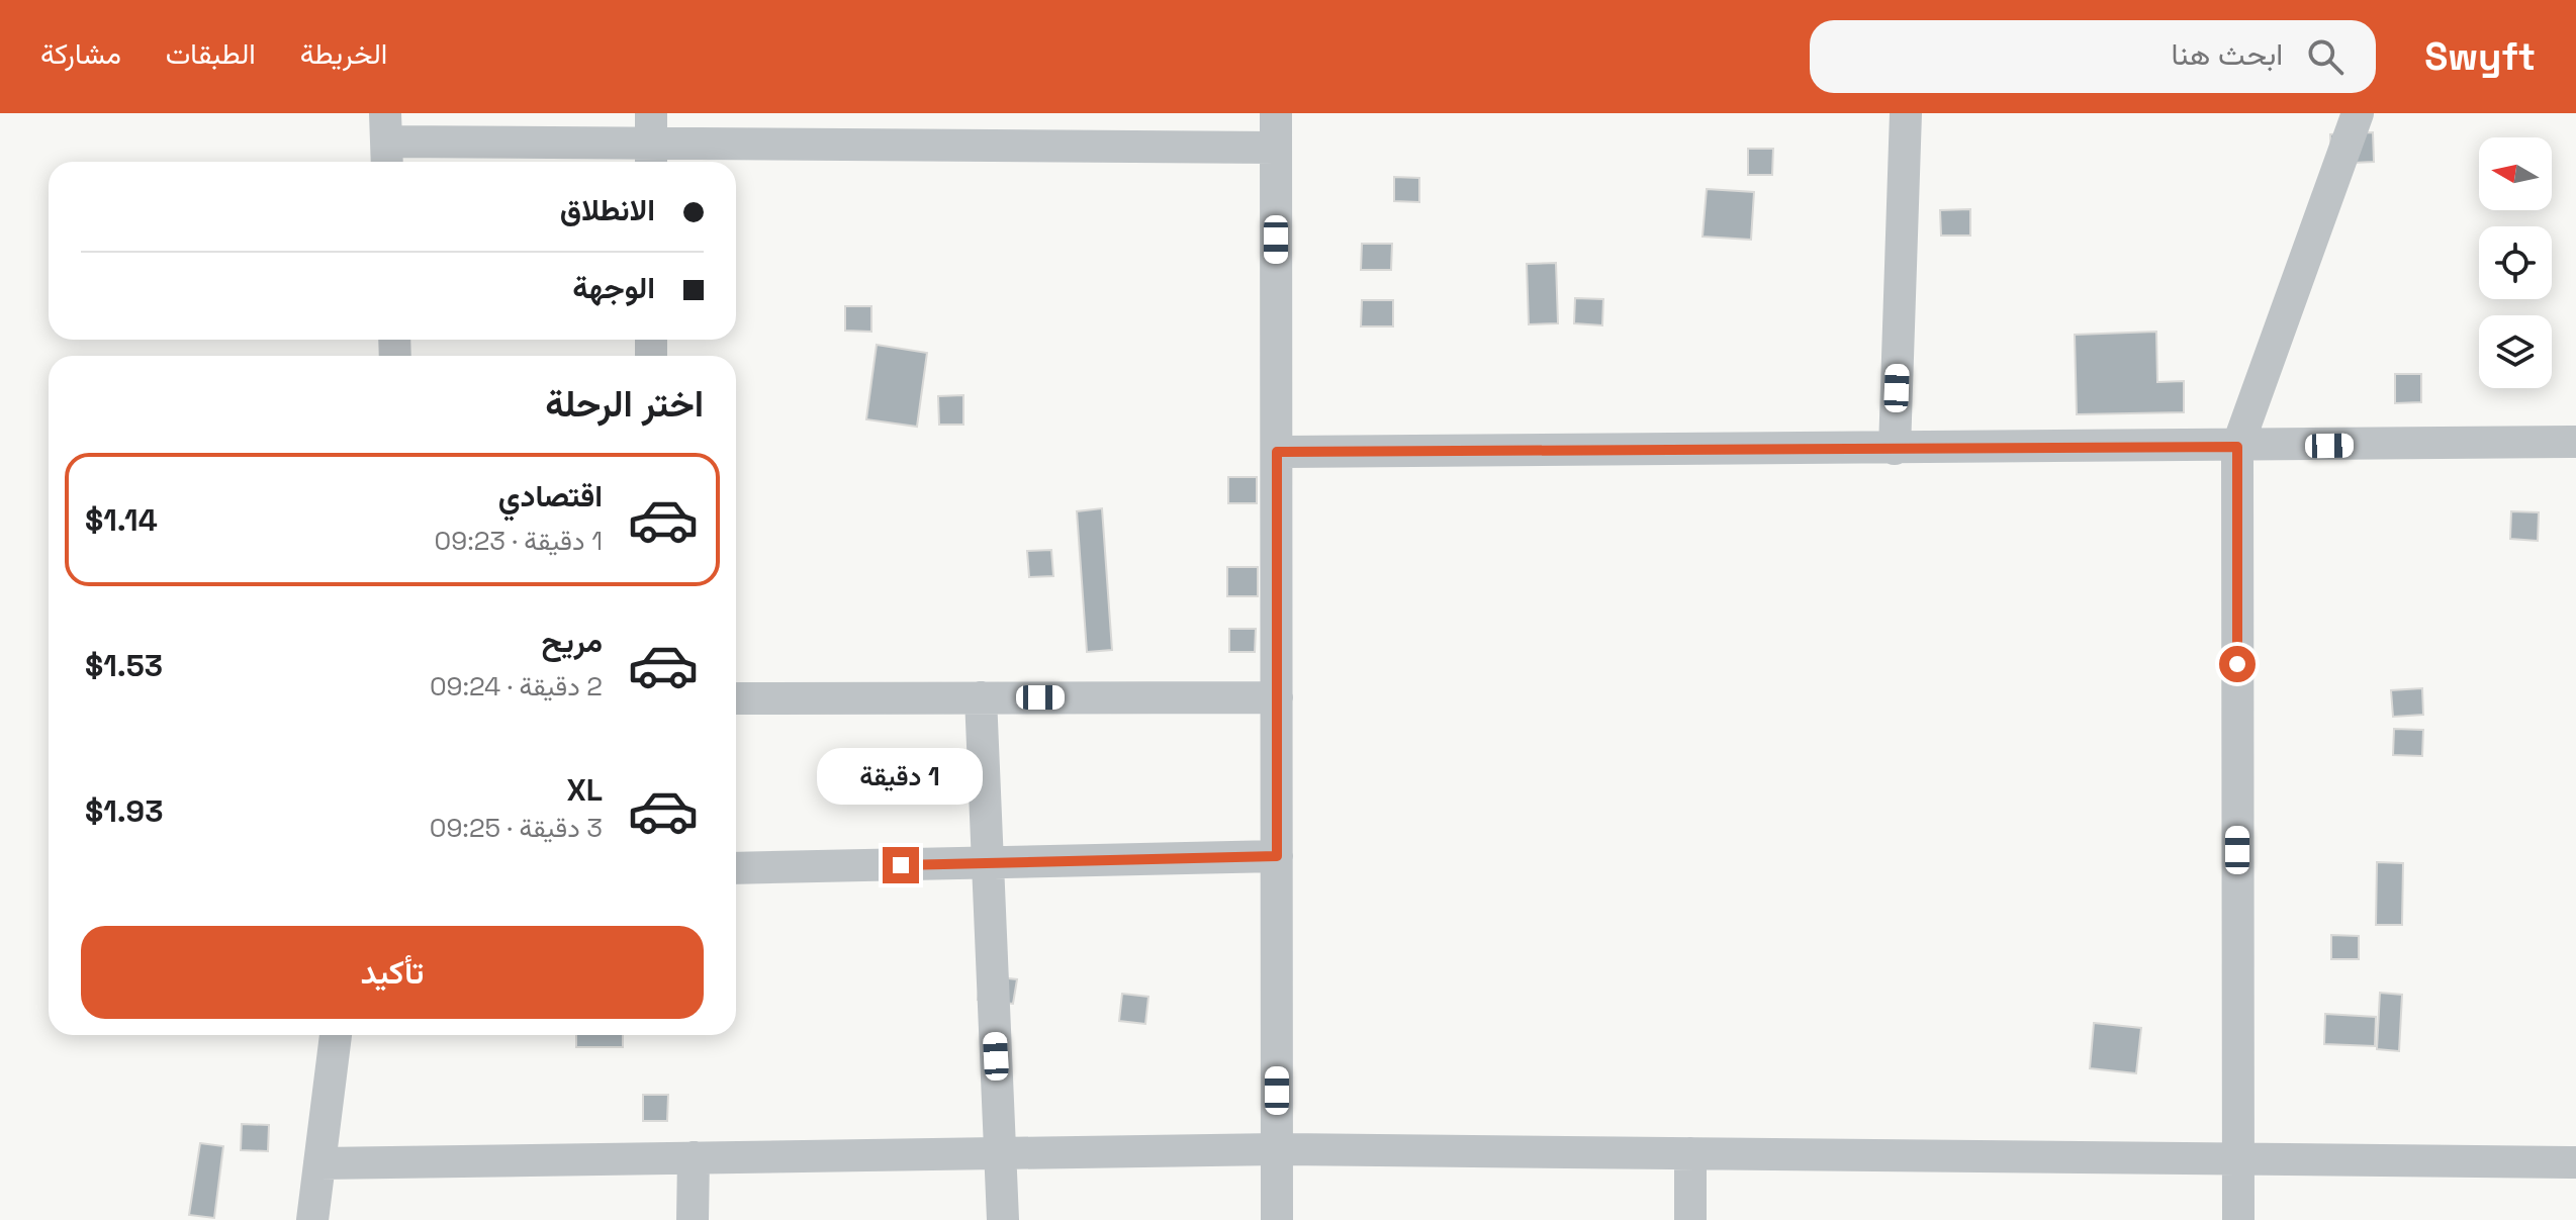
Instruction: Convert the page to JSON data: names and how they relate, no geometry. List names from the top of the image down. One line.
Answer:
{"north":"left","page":{"header":"Swyft","search":"ابحث هنا","nav":["الخريطة","الطبقات","مشاركة"],"banner":["الانطلاق","الوجهة"],"heading":"اختر الرحلة","list":[{"name":"اقتصادي","note":"1 دقيقة · 09:23","value":"$1.14"},{"name":"مريح","note":"2 دقيقة · 09:24","value":"$1.53"},{"name":"XL","note":"3 دقيقة · 09:25","value":"$1.93"}],"bubble":"1 دقيقة","buttons":"تأكيد"}}
